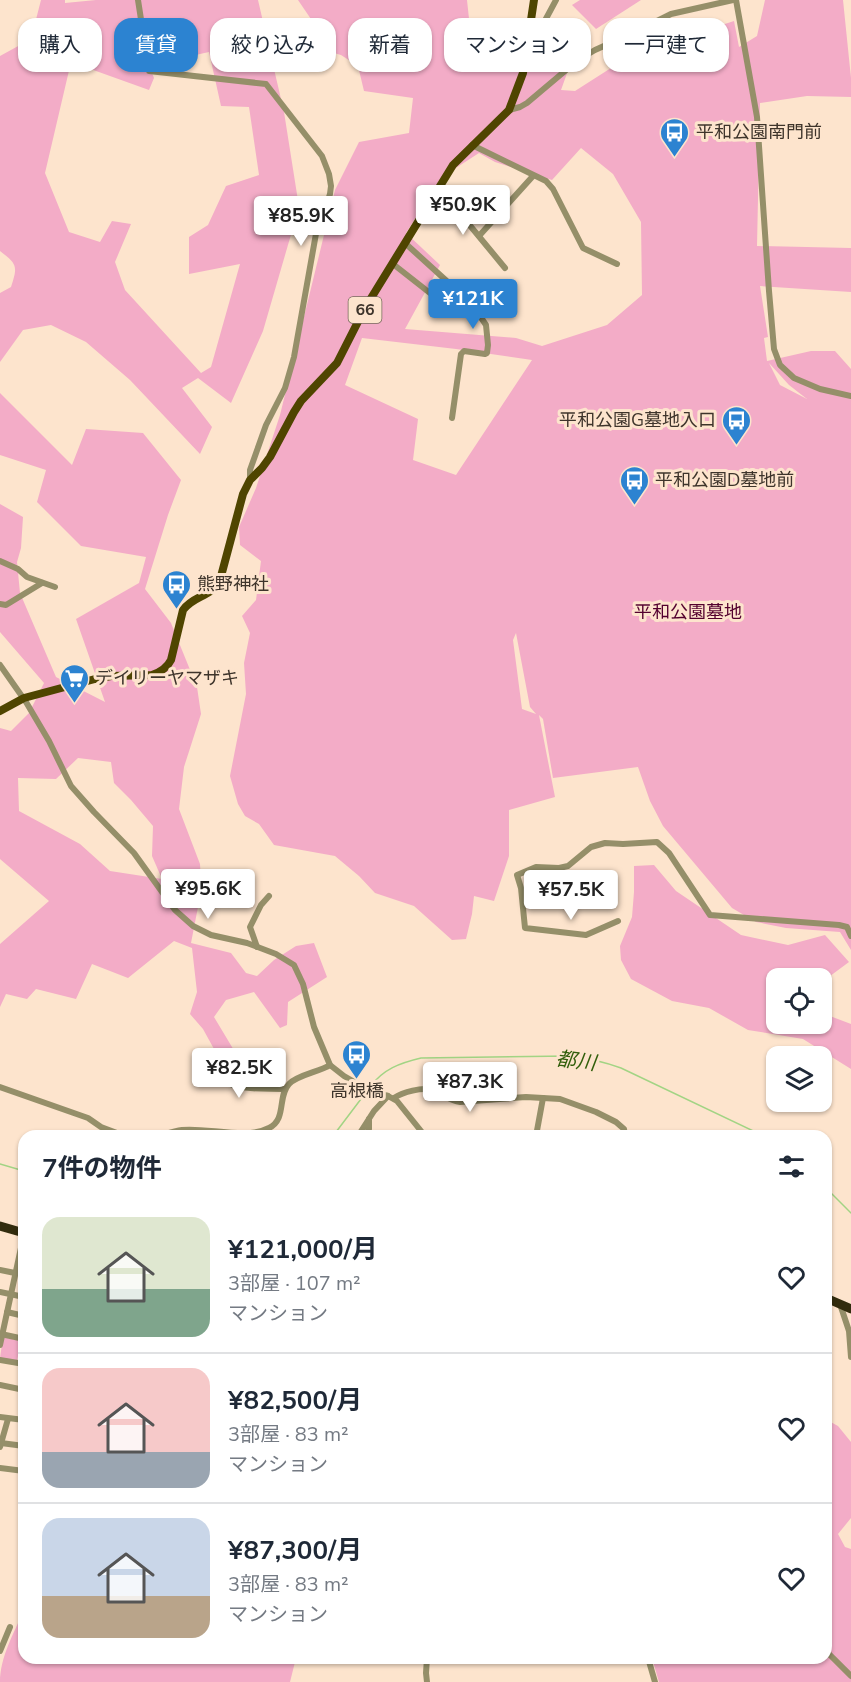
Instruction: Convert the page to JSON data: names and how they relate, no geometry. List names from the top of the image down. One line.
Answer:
{"streets":{"main road":["66"]},"water":["都川"],"parks":["平和公園墓地"],"places":{"bus stop":["平和公園南門前","平和公園G墓地入口","平和公園D墓地前","熊野神社","高根橋"],"supermarket":["デイリーヤマザキ"]},"page":{"chip":["購入","賃貸","絞り込み","新着","マンション","一戸建て"],"price":["¥50.9K","¥85.9K","¥121K","¥95.6K","¥57.5K","¥82.5K","¥87.3K"],"heading":"7件の物件","list":[{"name":"¥121,000/月","note":"3部屋 · 107 m² · マンション"},{"name":"¥82,500/月","note":"3部屋 · 83 m² · マンション"},{"name":"¥87,300/月","note":"3部屋 · 83 m² · マンション"}]}}
